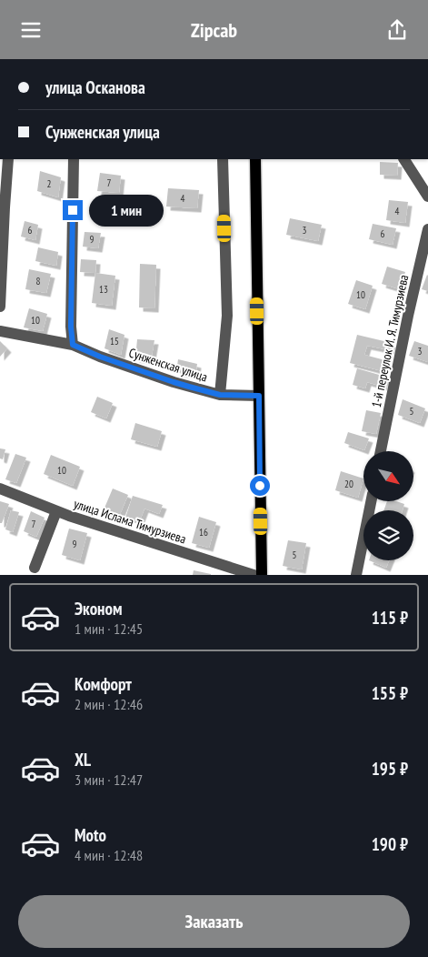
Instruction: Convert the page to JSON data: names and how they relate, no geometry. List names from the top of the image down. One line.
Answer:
{"streets":{"street":["1-й переулок И. Я. Тимурзиева","Сунженская улица","улица Ислама Тимурзиева"]},"house_numbers":["7","2","4","4","6","3","6","9","8","13","10","10","15","3","5","10","20","7","16","9","5"],"north":"bottom right","page":{"header":"Zipcab","banner":["улица Осканова","Сунженская улица"],"bubble":"1 мин","list":[{"name":"Эконом","note":"1 мин · 12:45","value":"115 ₽"},{"name":"Комфорт","note":"2 мин · 12:46","value":"155 ₽"},{"name":"XL","note":"3 мин · 12:47","value":"195 ₽"},{"name":"Moto","note":"4 мин · 12:48","value":"190 ₽"}],"buttons":"Заказать"}}
